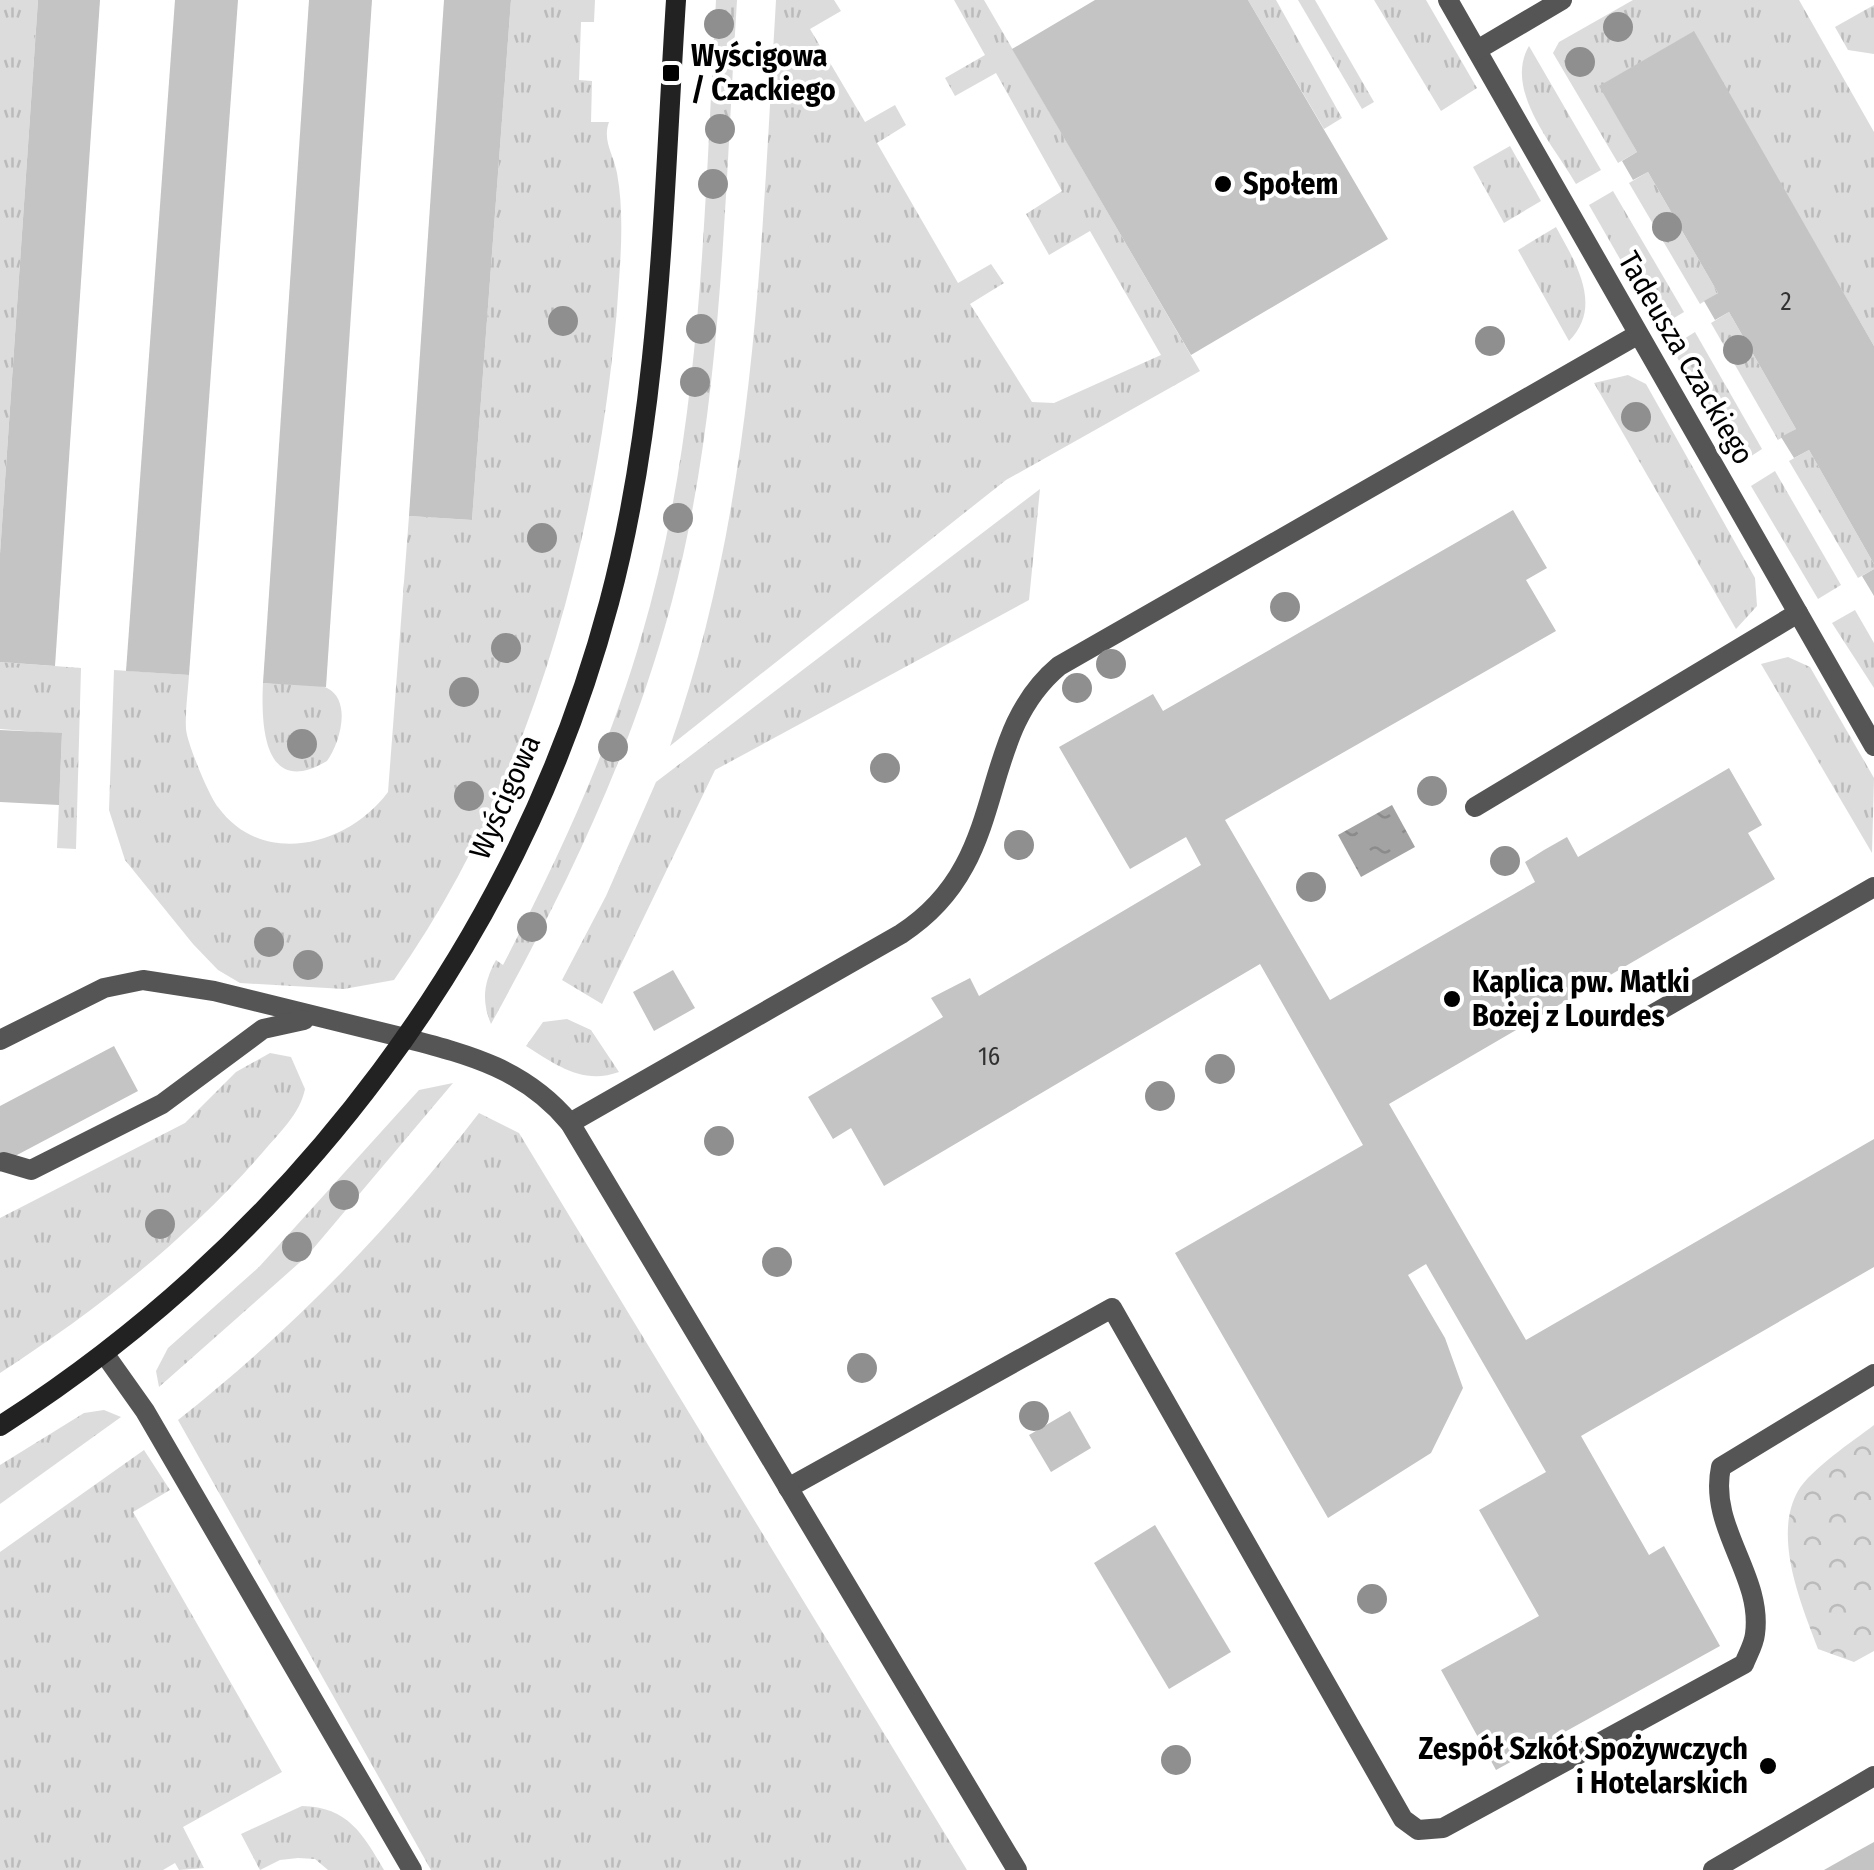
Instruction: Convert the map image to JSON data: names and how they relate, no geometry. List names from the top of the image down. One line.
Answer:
{"streets":{"street":["Tadeusza Czackiego","Wyścigowa"]},"places":{"transit":["Wyścigowa / Czackiego"],"other":["Społem","Kaplica pw. Matki Bożej z Lourdes","Zespół Szkół Spożywczych i Hotelarskich"]},"house_numbers":["2","16"]}
